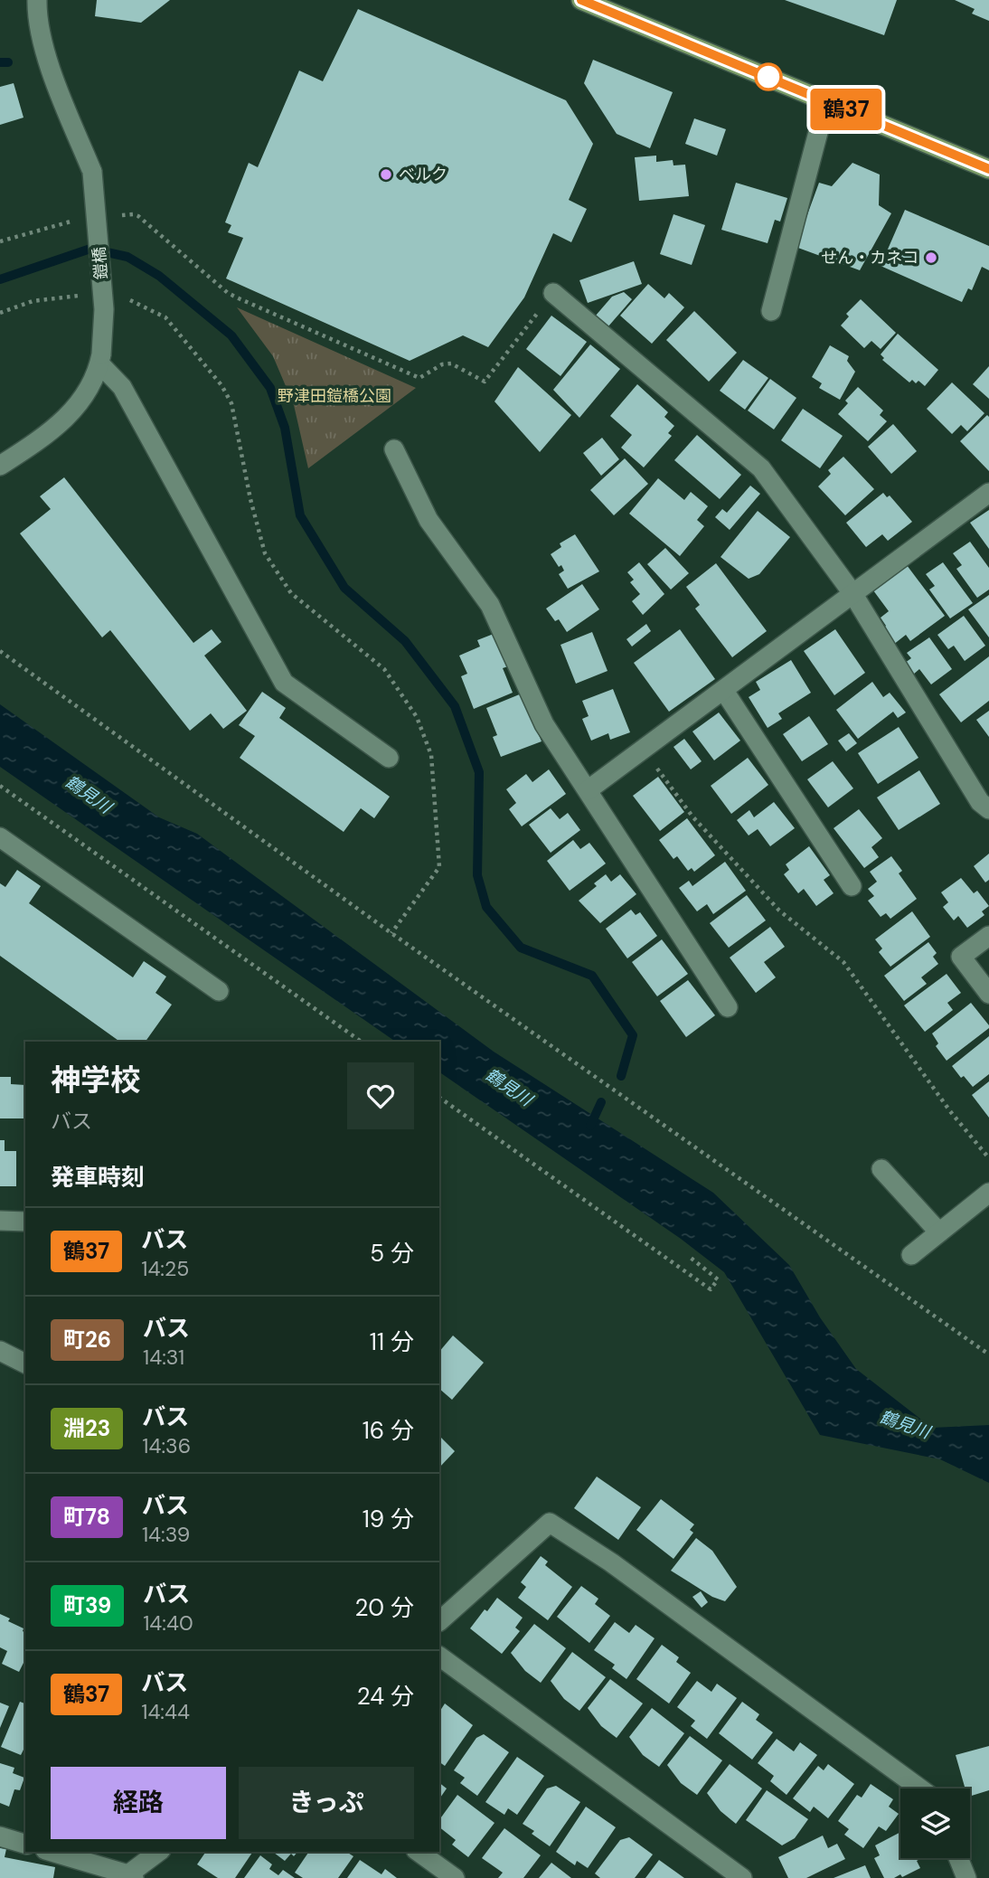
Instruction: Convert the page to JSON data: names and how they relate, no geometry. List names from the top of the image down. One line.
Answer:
{"streets":{"street":["鎧橋"]},"water":["鶴見川"],"parks":["野津田鎧橋公園"],"places":["ベルク","せん・カネコ"],"lines":["bus line 鶴37"],"page":{"on_map":"鶴37","heading":[["神学校","バス"],"発車時刻"],"list":[{"mark":"鶴37","name":"バス","note":"14:25","value":"5 分"},{"mark":"町26","name":"バス","note":"14:31","value":"11 分"},{"mark":"淵23","name":"バス","note":"14:36","value":"16 分"},{"mark":"町78","name":"バス","note":"14:39","value":"19 分"},{"mark":"町39","name":"バス","note":"14:40","value":"20 分"},{"mark":"鶴37","name":"バス","note":"14:44","value":"24 分"}],"buttons":["経路","きっぷ"]}}
